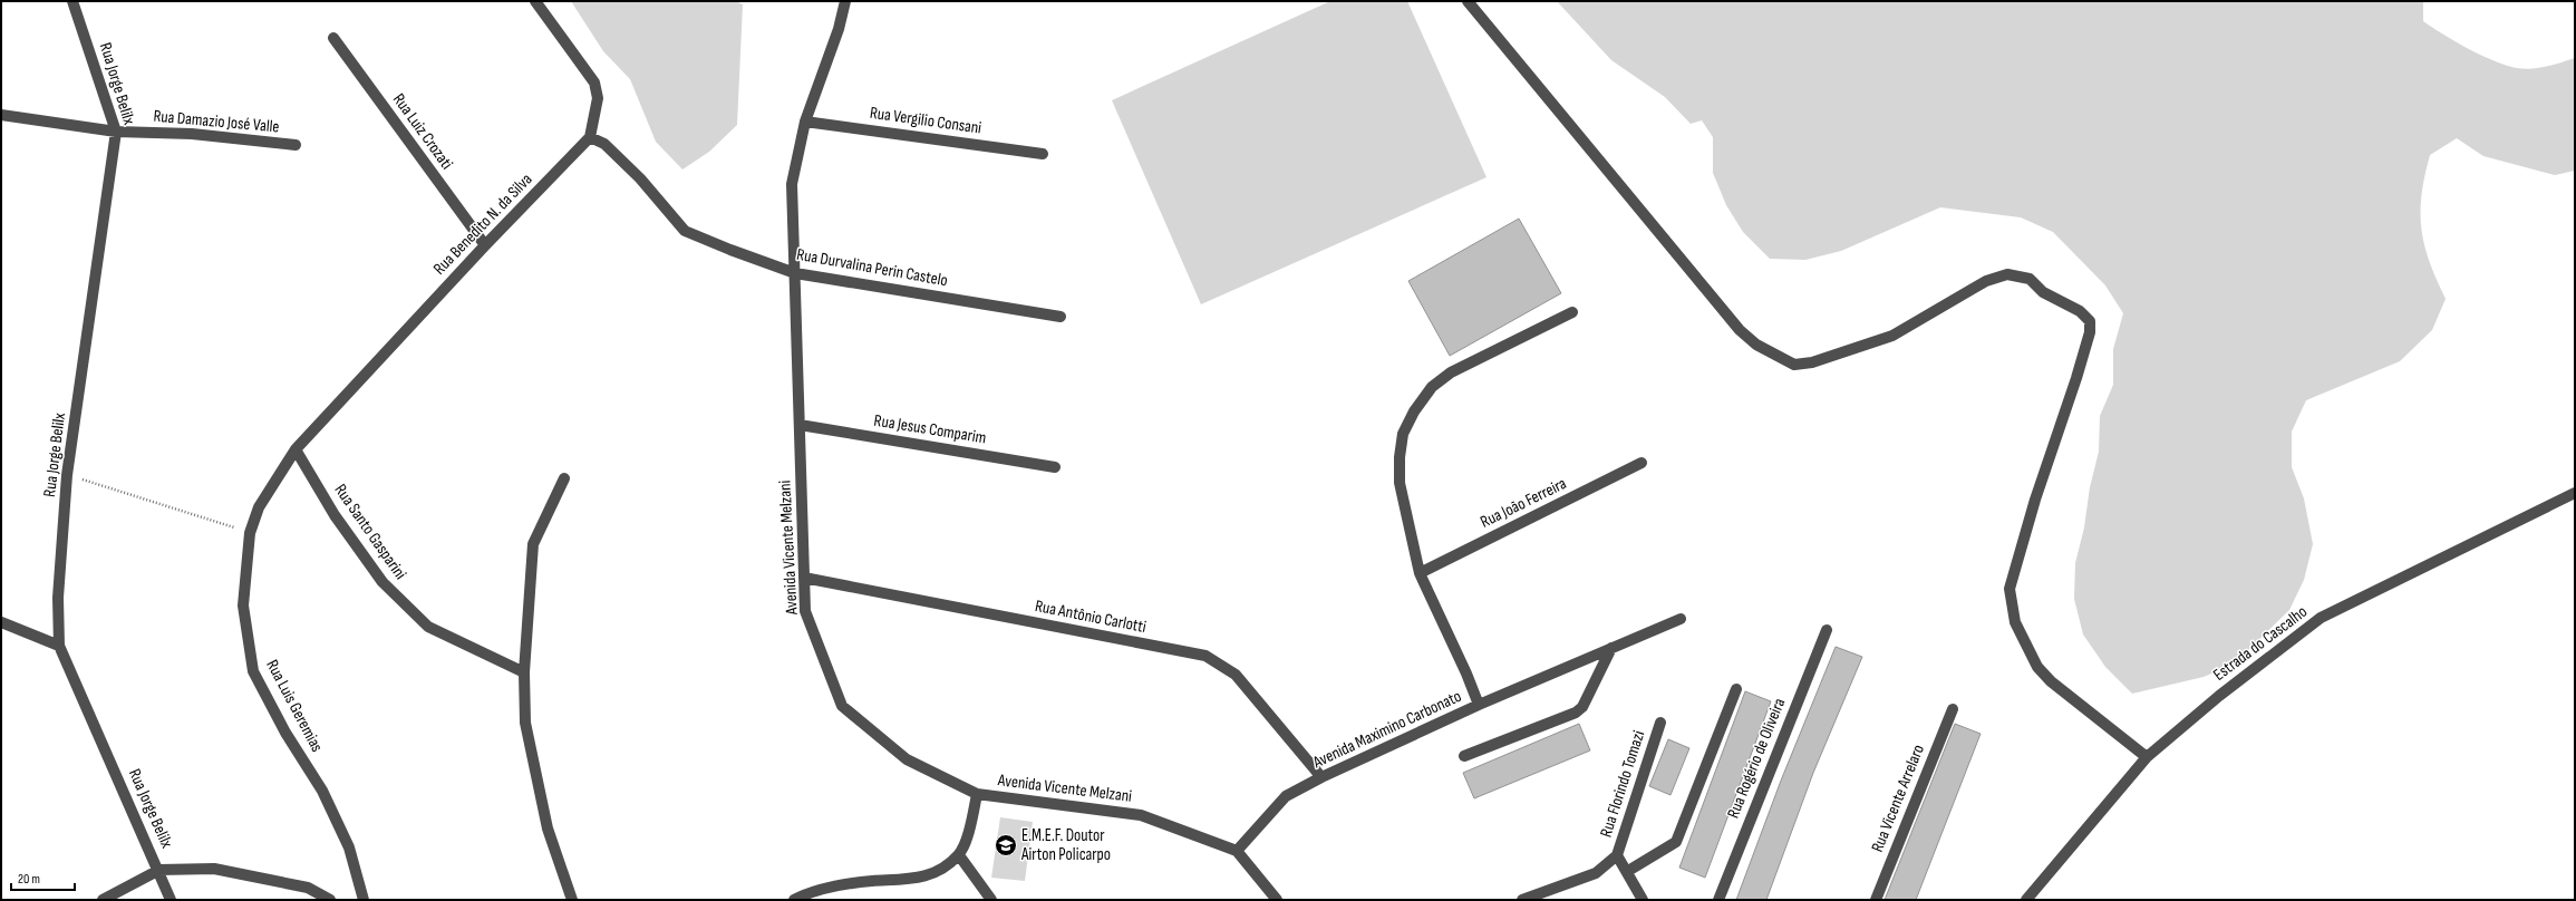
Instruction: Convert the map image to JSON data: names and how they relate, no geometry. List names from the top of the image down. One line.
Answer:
{"streets":{"street":["Rua Jorge Belilx","Rua Vergilio Consani","Rua Damazio José Valle","Rua Luiz Crozati","Rua Benedito N. da Silva","Rua Durvalina Perin Castelo","Rua Jesus Comparim","Rua João Ferreira","Rua Santo Gasparini","Avenida Vicente Melzani","Rua Antônio Carlotti","Estrada do Cascalho","Rua Luis Geremias","Avenida Maximino Carbonato","Rua Rogério de Oliveira","Rua Florindo Tomazi","Rua Vicente Arrelaro"]},"crossings":[["Rua Jorge Belilx","Rua Damazio José Valle"],["Rua Vergilio Consani","Avenida Vicente Melzani"],["Rua Luiz Crozati","Rua Benedito N. da Silva"],["Rua Benedito N. da Silva","Rua Durvalina Perin Castelo"],["Rua Benedito N. da Silva","Rua Santo Gasparini"],["Rua Benedito N. da Silva","Rua Luis Geremias"],["Rua Durvalina Perin Castelo","Avenida Vicente Melzani"],["Rua Jesus Comparim","Avenida Vicente Melzani"],["Rua João Ferreira","Avenida Maximino Carbonato"],["Rua Santo Gasparini","Rua Luis Geremias"],["Avenida Vicente Melzani","Rua Antônio Carlotti"],["Avenida Vicente Melzani","Avenida Maximino Carbonato"],["Rua Antônio Carlotti","Avenida Maximino Carbonato"]],"places":{"school or university":["E.M.E.F. Doutor Airton Policarpo"]},"scale_bar":"20 m"}
